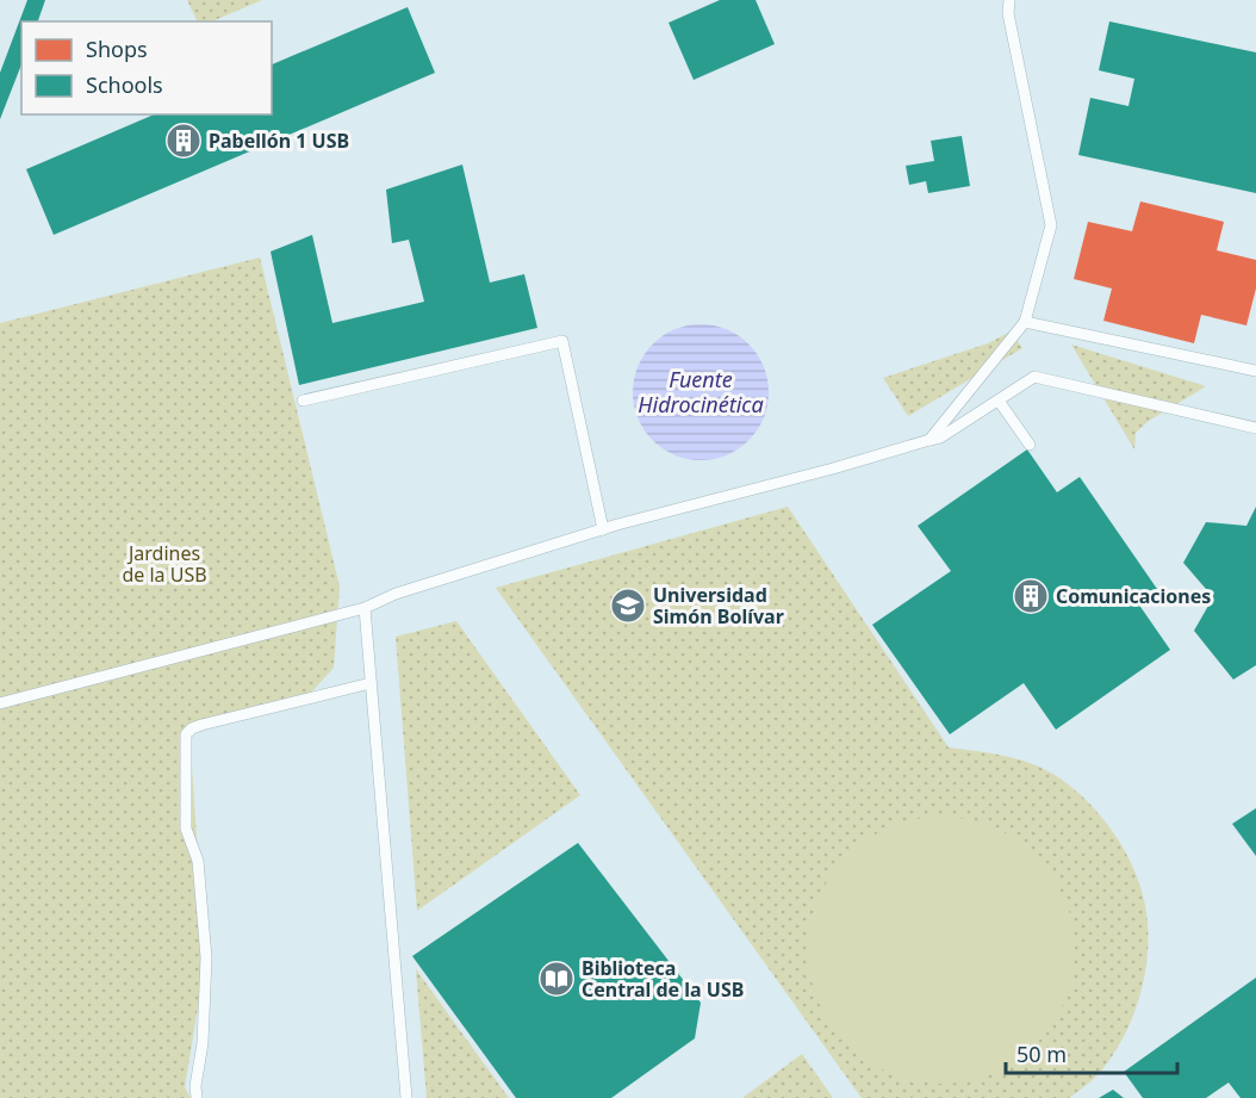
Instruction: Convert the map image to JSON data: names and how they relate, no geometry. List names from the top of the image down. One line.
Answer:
{"water":["Fuente Hidrocinética"],"parks":["Jardines de la USB"],"places":{"building":["Pabellón 1 USB","Comunicaciones"],"school or university":["Universidad Simón Bolívar"],"library":["Biblioteca Central de la USB"]},"legend":["Shops","Schools"],"scale_bar":"50 m"}
